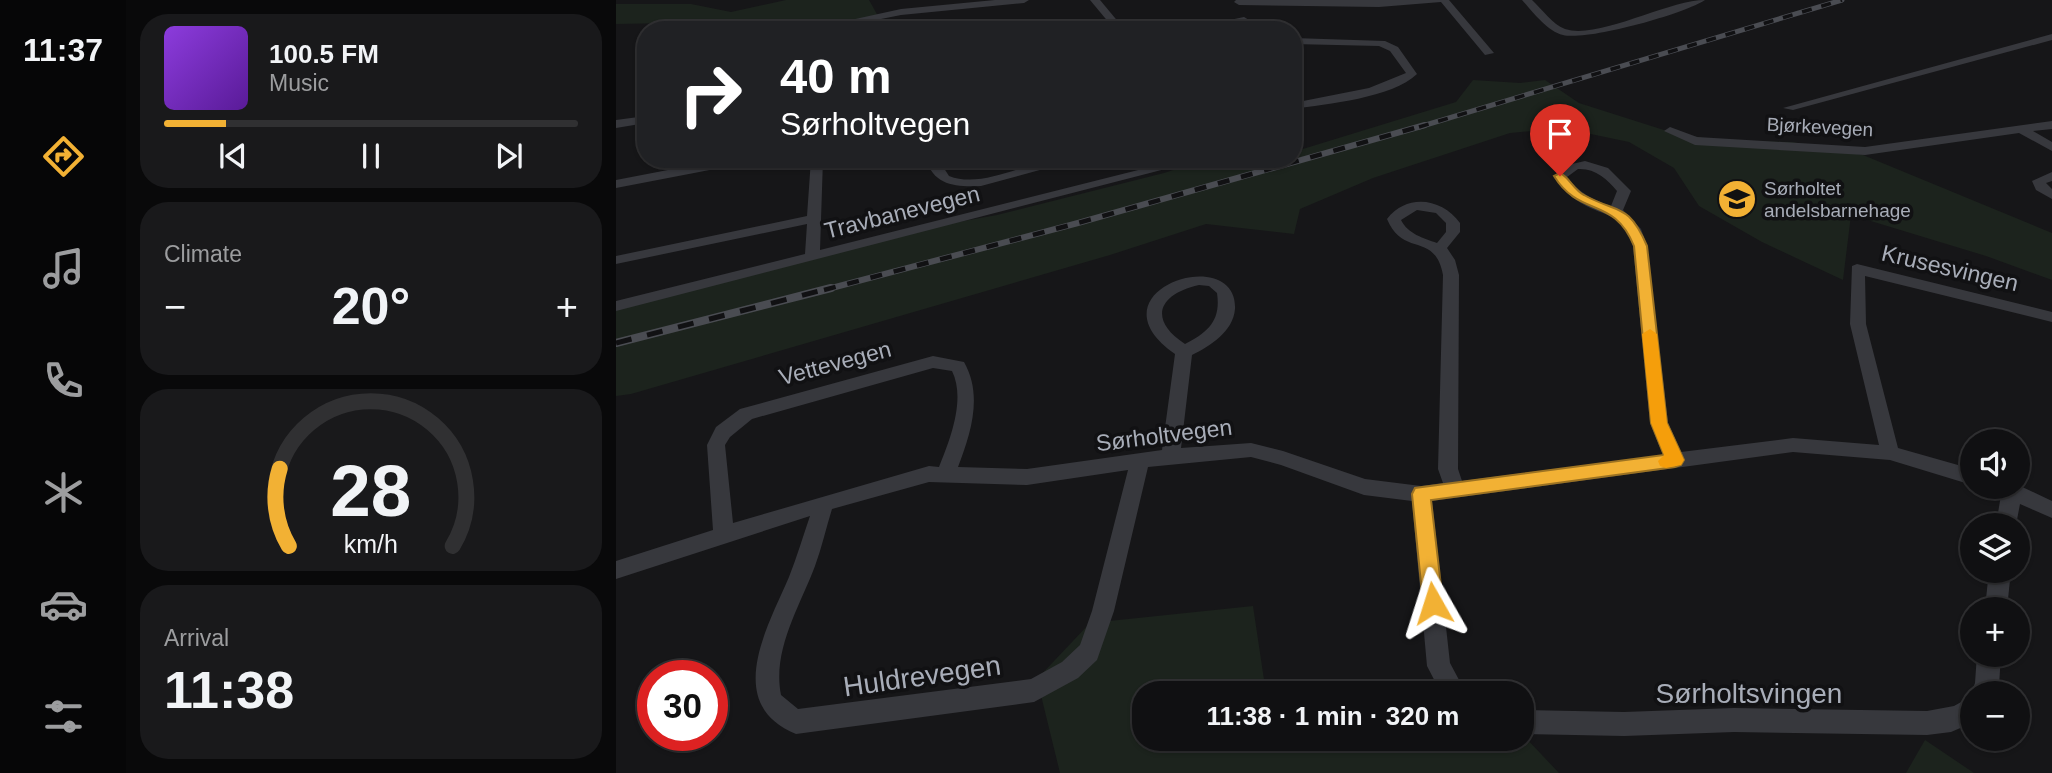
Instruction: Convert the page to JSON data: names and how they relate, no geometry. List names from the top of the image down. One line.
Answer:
{"streets":{"street":["Bjørkevegen","Travbanevegen","Krusesvingen","Vettevegen","Sørholtvegen","Huldrevegen","Sørholtsvingen"]},"crossings":[["Krusesvingen","Sørholtvegen"],["Vettevegen","Sørholtvegen"],["Sørholtvegen","Huldrevegen"]],"places":{"school or university":["Sørholtet andelsbarnehage"]},"page":{"tabs":"11:37","turn":["40 m","Sørholtvegen"],"song":["100.5 FM","Music"],"tile":["Climate",["Arrival","11:38"]],"heat":["−","20°","+"],"map_buttons":["+","−"],"limit":"30","trip":"11:38 · 1 min · 320 m","gauge":["28","km/h"]}}
